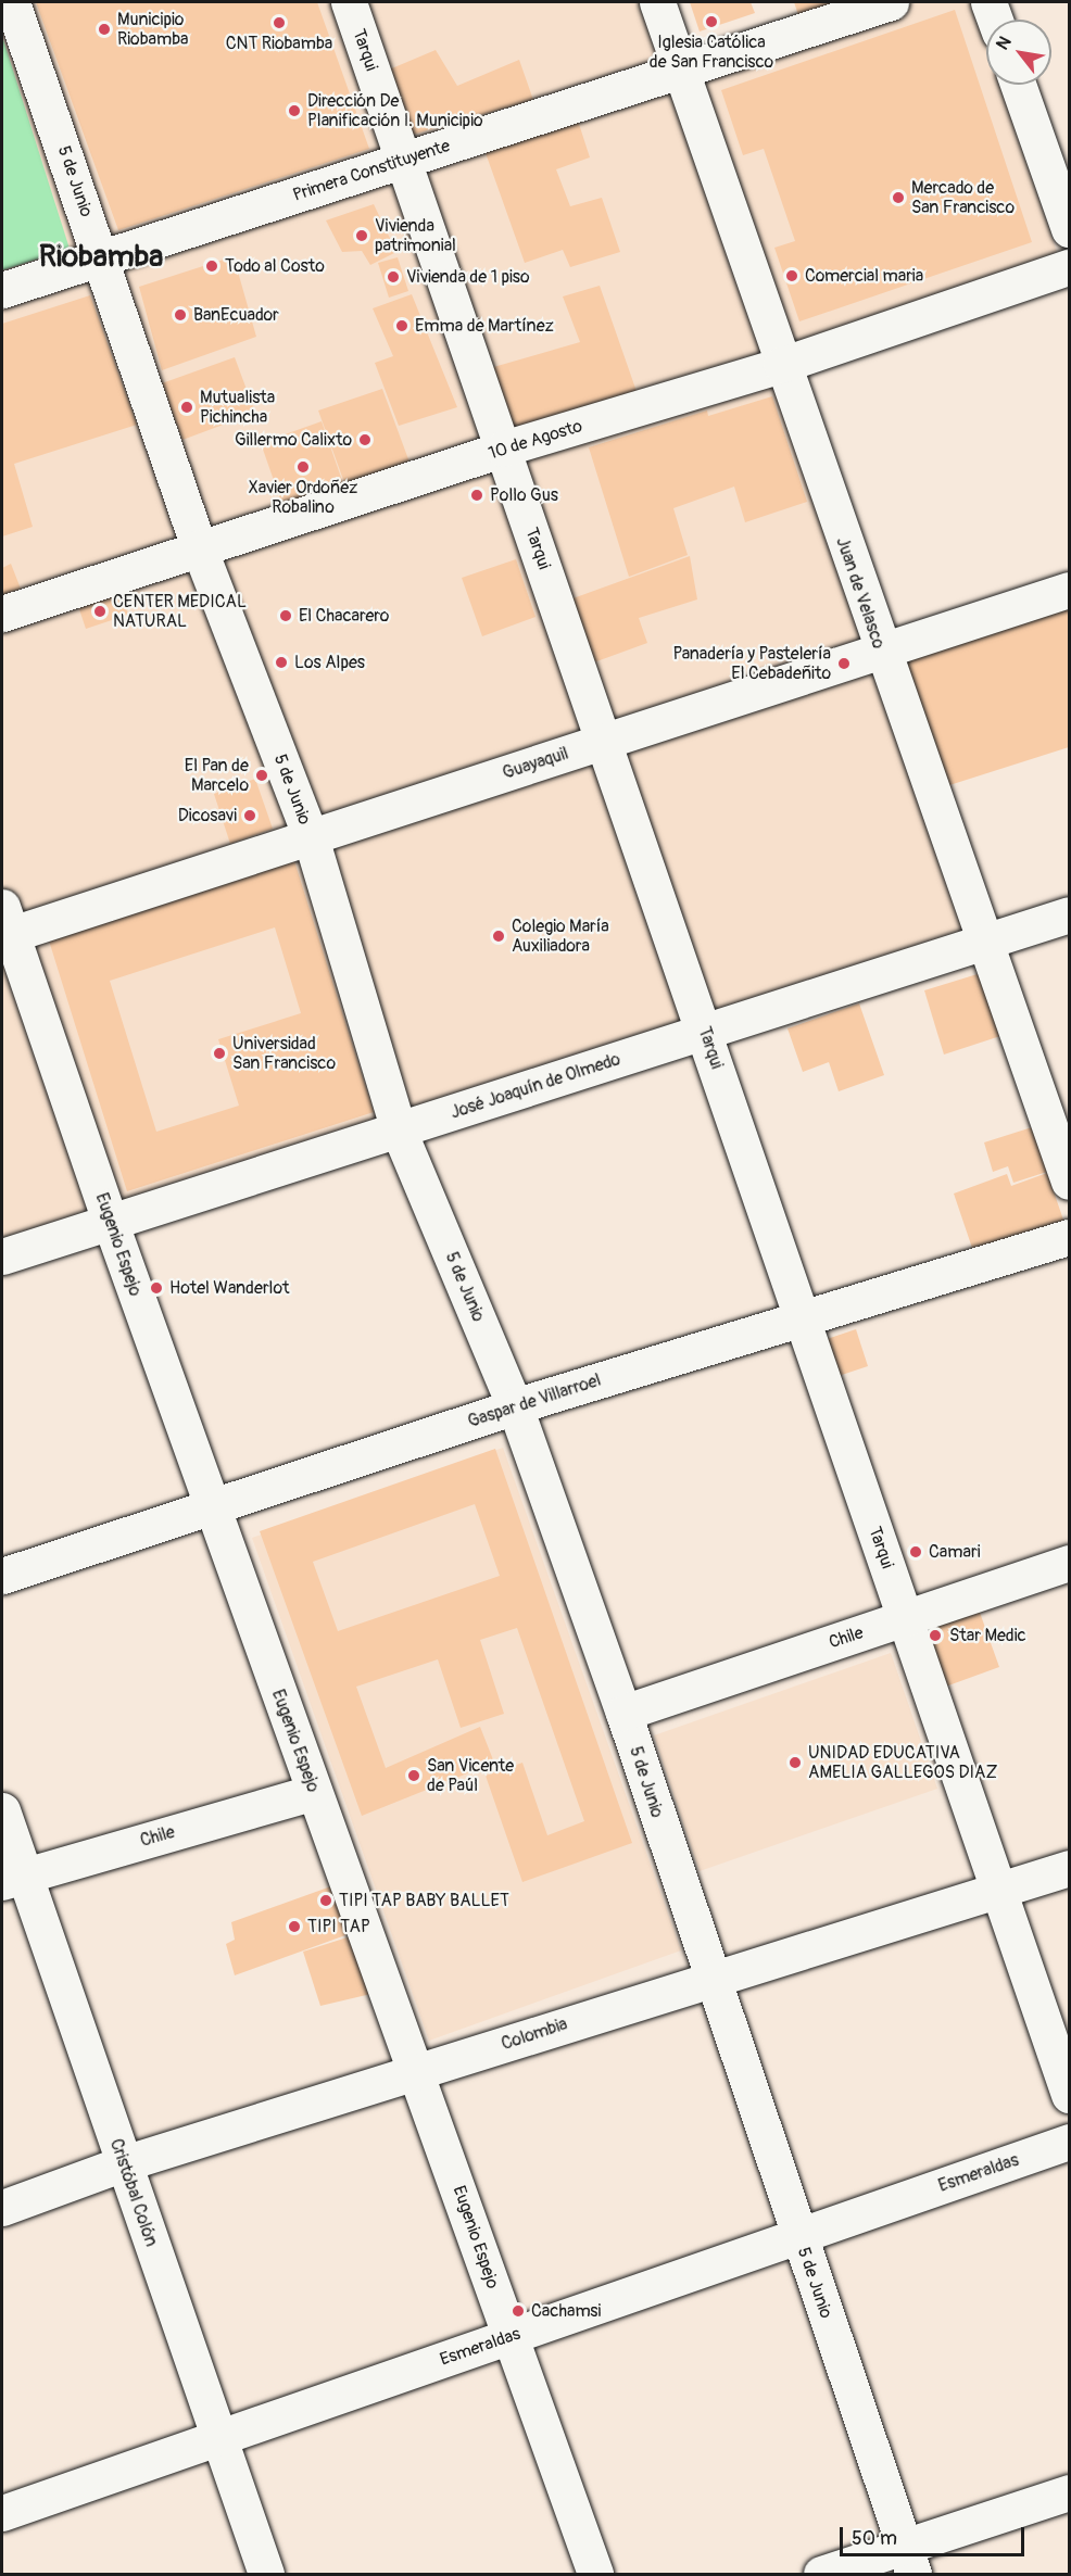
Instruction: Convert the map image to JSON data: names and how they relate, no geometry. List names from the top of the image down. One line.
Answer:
{"streets":{"street":["Tarqui","Primera Constituyente","5 de Junio","10 de Agosto","Juan de Velasco","Guayaquil","José Joaquín de Olmedo","Eugenio Espejo","Gaspar de Villarroel","Chile","Colombia","Esmeraldas","Cristóbal Colón"]},"crossings":[["Tarqui","Primera Constituyente"],["Tarqui","10 de Agosto"],["Tarqui","Guayaquil"],["Tarqui","José Joaquín de Olmedo"],["Tarqui","Gaspar de Villarroel"],["Tarqui","Chile"],["Tarqui","Colombia"],["Primera Constituyente","5 de Junio"],["Primera Constituyente","Juan de Velasco"],["5 de Junio","10 de Agosto"],["5 de Junio","Guayaquil"],["5 de Junio","José Joaquín de Olmedo"],["5 de Junio","Gaspar de Villarroel"],["5 de Junio","Chile"],["5 de Junio","Colombia"],["5 de Junio","Esmeraldas"],["10 de Agosto","Juan de Velasco"],["Juan de Velasco","Guayaquil"],["Juan de Velasco","José Joaquín de Olmedo"],["Guayaquil","Eugenio Espejo"],["José Joaquín de Olmedo","Eugenio Espejo"],["Eugenio Espejo","Gaspar de Villarroel"],["Eugenio Espejo","Chile"],["Eugenio Espejo","Colombia"],["Eugenio Espejo","Esmeraldas"],["Chile","Cristóbal Colón"],["Colombia","Cristóbal Colón"],["Esmeraldas","Cristóbal Colón"]],"districts":["Riobamba"],"places":["Iglesia Católica de San Francisco","CNT Riobamba","Municipio Riobamba","Dirección De Planificación I. Municipio","Mercado de San Francisco","Vivienda patrimonial","Todo al Costo","Comercial maria","Vivienda de 1 piso","BanEcuador","Emma de Martínez","Mutualista Pichincha","Gillermo Calixto","Xavier Ordoñez Robalino","Pollo Gus","CENTER MEDICAL NATURAL","El Chacarero","Los Alpes","Panadería y Pastelería El Cebadeñito","El Pan de Marcelo","Dicosavi","Colegio María Auxiliadora","Universidad San Francisco","Hotel Wanderlot","Camari","Star Medic","UNIDAD EDUCATIVA AMELIA GALLEGOS DIAZ","San Vicente de Paúl","TIPI TAP BABY BALLET","TIPI TAP","Cachamsi"],"scale_bar":"50 m","north":"top left"}
